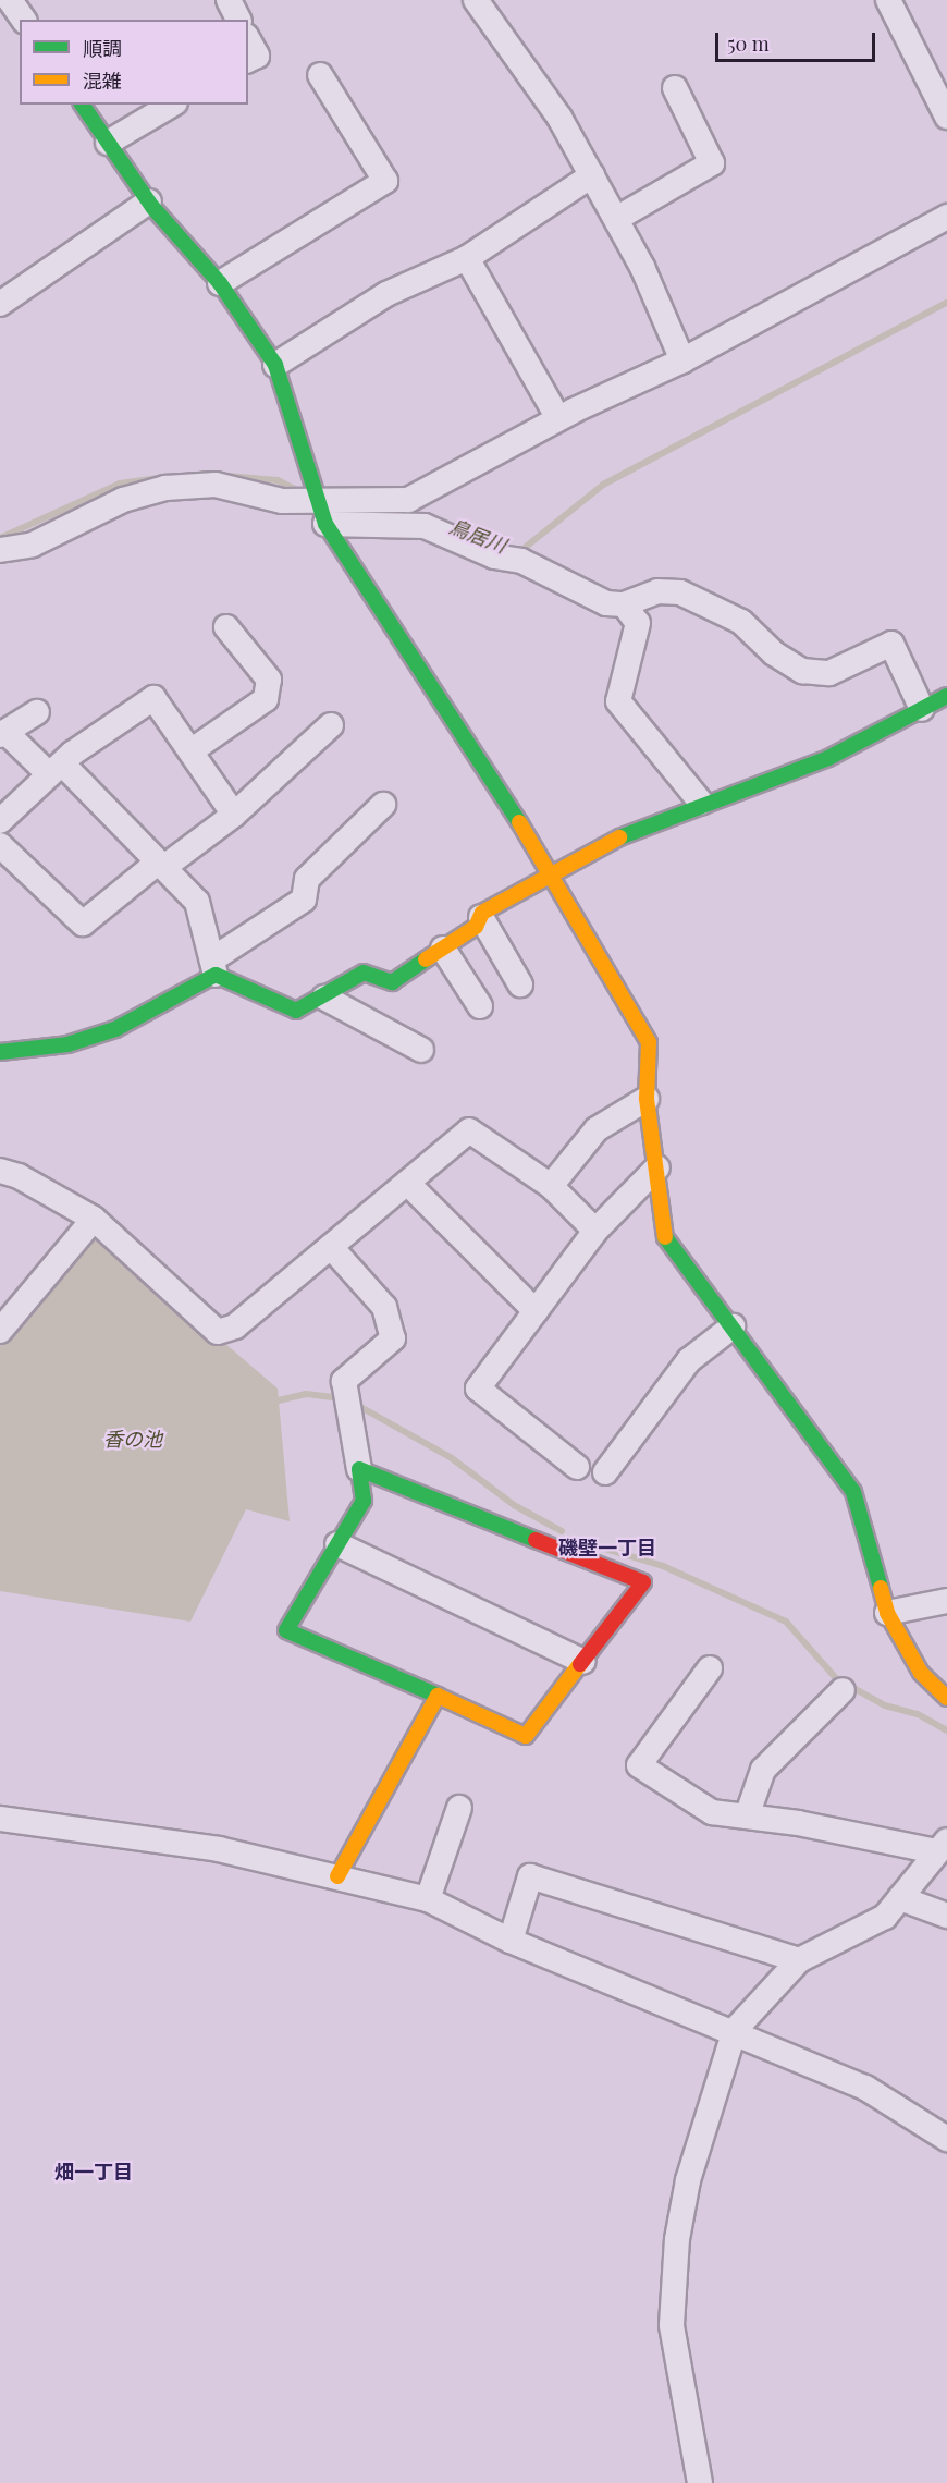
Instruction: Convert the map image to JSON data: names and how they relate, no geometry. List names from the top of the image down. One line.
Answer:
{"districts":["磯壁一丁目","畑一丁目"],"water":["鳥居川","香の池"],"legend":["順調","混雑"],"scale_bar":"50 m"}
